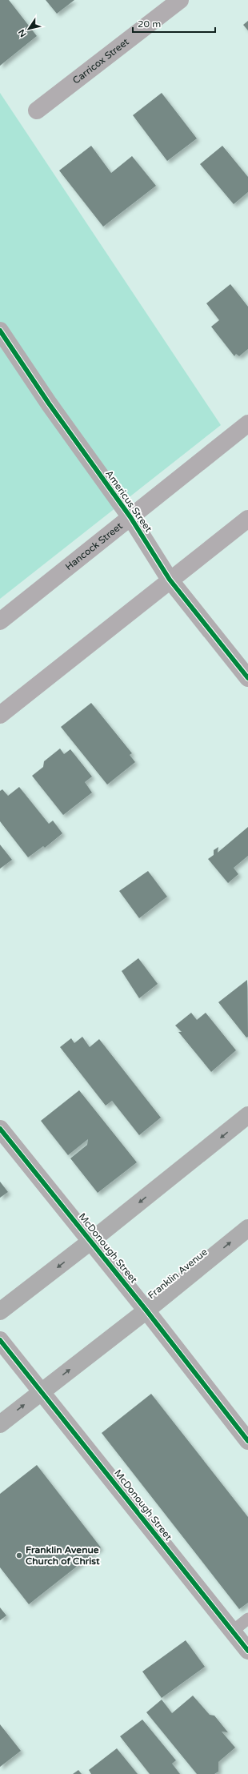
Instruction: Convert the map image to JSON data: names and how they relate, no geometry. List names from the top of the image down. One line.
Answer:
{"streets":{"main road":["Franklin Avenue"],"street":["Carricox Street","Americus Street","Hancock Street","McDonough Street"]},"crossings":[["Americus Street","Hancock Street"],["McDonough Street","Franklin Avenue"]],"places":["Franklin Avenue Church of Christ"],"scale_bar":"20 m","north":"bottom left"}
